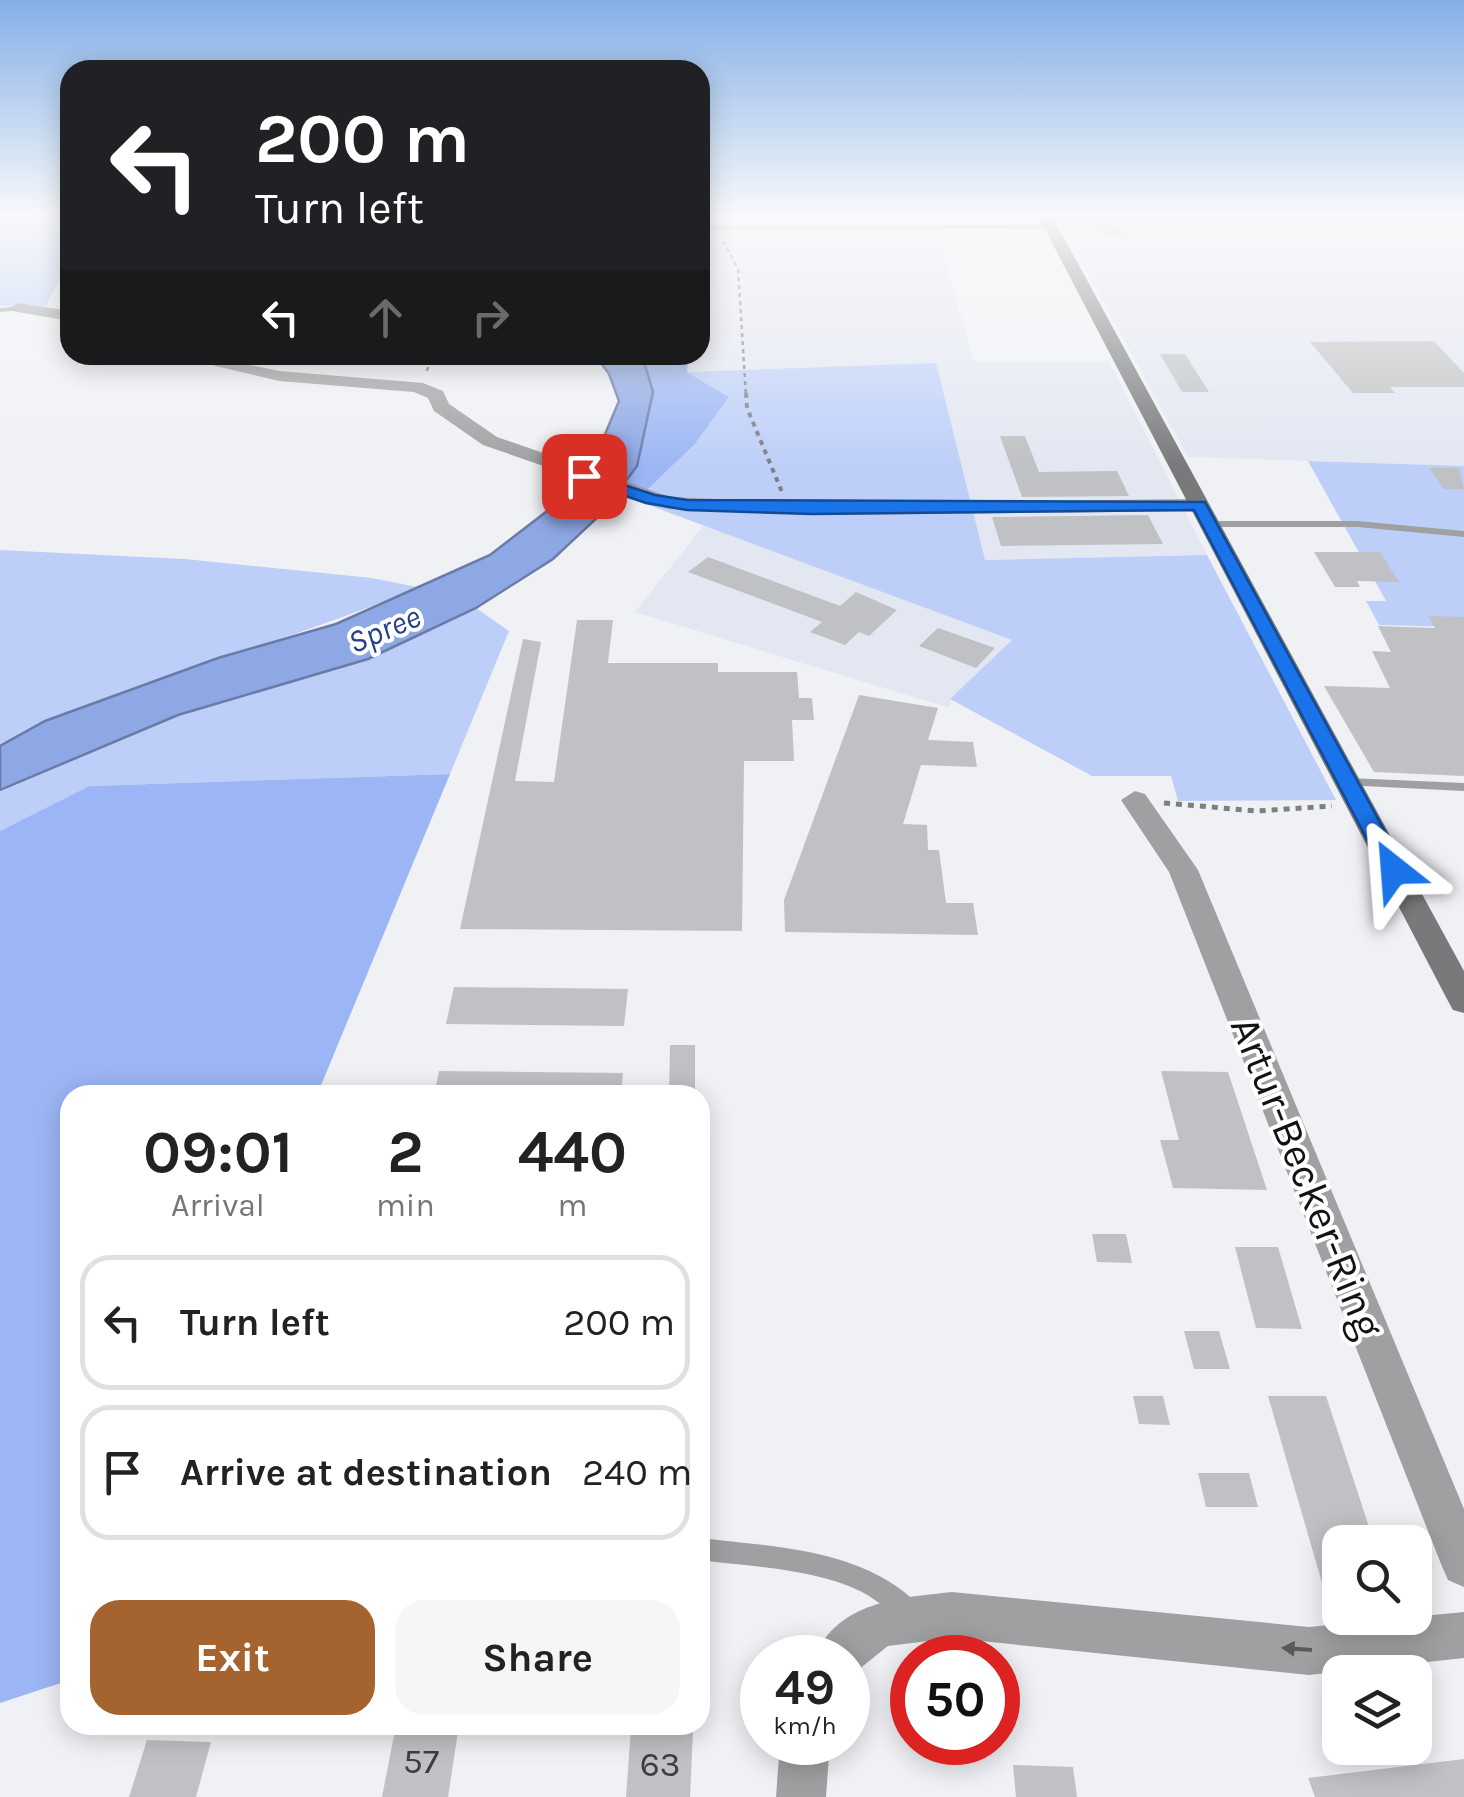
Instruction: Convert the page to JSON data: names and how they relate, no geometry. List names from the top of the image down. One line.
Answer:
{"streets":{"street":["Artur-Becker-Ring"]},"water":["Spree"],"house_numbers":["57","63"],"page":{"turn":["200 m","Turn left"],"eta":["09:01","Arrival","2","min","440","m"],"list":[{"name":"Turn left","value":"200 m"},{"name":"Arrive at destination","value":"240 m"}],"buttons":["Exit","Share"],"speed":"49 km/h","limit":"50"}}
